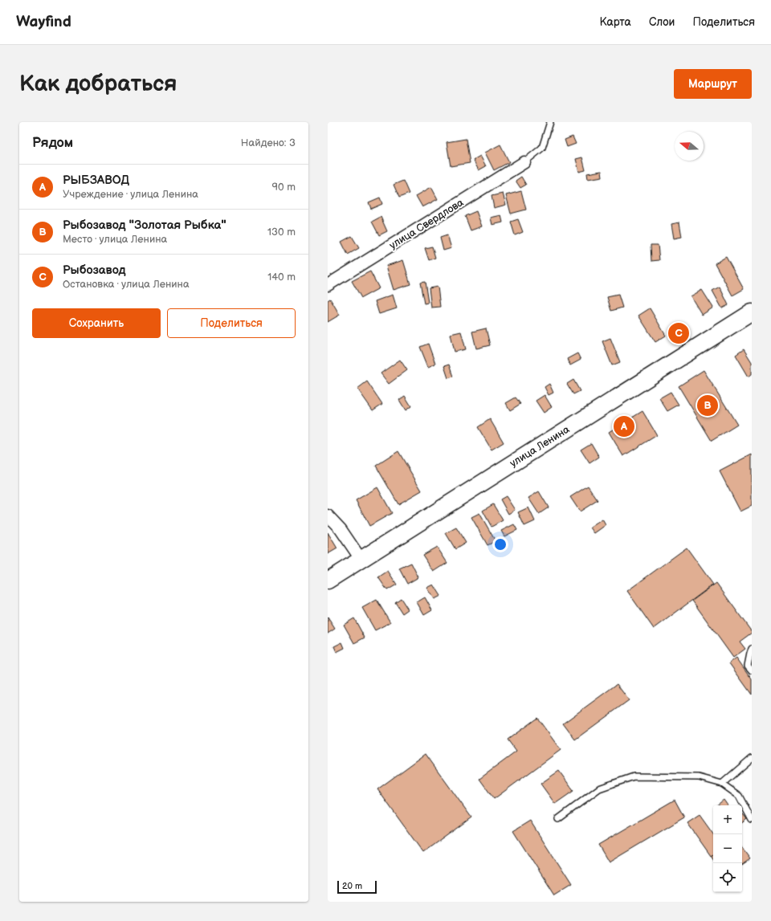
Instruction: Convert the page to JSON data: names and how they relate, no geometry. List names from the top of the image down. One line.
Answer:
{"streets":{"main road":["улица Ленина"],"street":["улица Свердлова"]},"scale_bar":"20 m","north":"left","page":{"header":"Wayfind","nav":["Карта","Слои","Поделиться"],"buttons":["Маршрут",["Сохранить","Поделиться"]],"title":"Как добраться","heading":["Рядом","Найдено: 3"],"list":[{"mark":"A","name":"РЫБЗАВОД","note":"Учреждение · улица Ленина","value":"90 m"},{"mark":"B","name":"Рыбозавод \"Золотая Рыбка\"","note":"Место · улица Ленина","value":"130 m"},{"mark":"C","name":"Рыбозавод","note":"Остановка · улица Ленина","value":"140 m"}],"pins":["C","B","A"],"map_buttons":["+","−"],"scale":"20 m"}}
